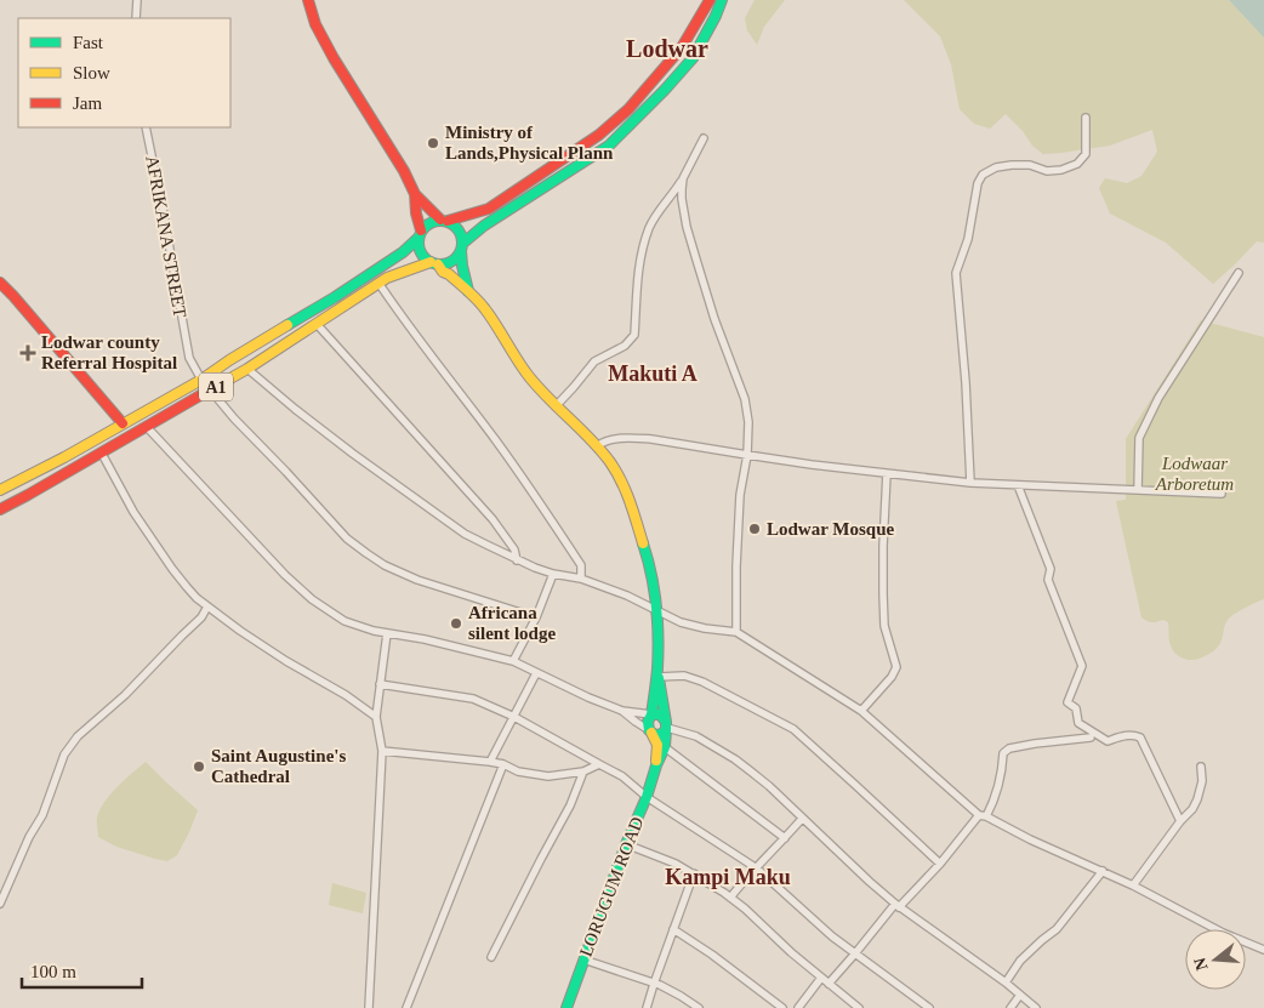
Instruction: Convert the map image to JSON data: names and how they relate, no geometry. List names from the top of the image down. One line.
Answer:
{"streets":{"main road":["A1","LORUGUM ROAD"],"street":["AFRIKANA STREET"]},"crossings":[["AFRIKANA STREET","A1"]],"districts":["Lodwar","Makuti A","Kampi Maku"],"parks":["Lodwaar Arboretum"],"places":{"other":["Ministry of Lands,Physical Plann","Lodwar Mosque","Africana silent lodge","Saint Augustine's Cathedral"],"health":["Lodwar county Referral Hospital"]},"legend":["Fast","Slow","Jam"],"scale_bar":"100 m","north":"left"}
